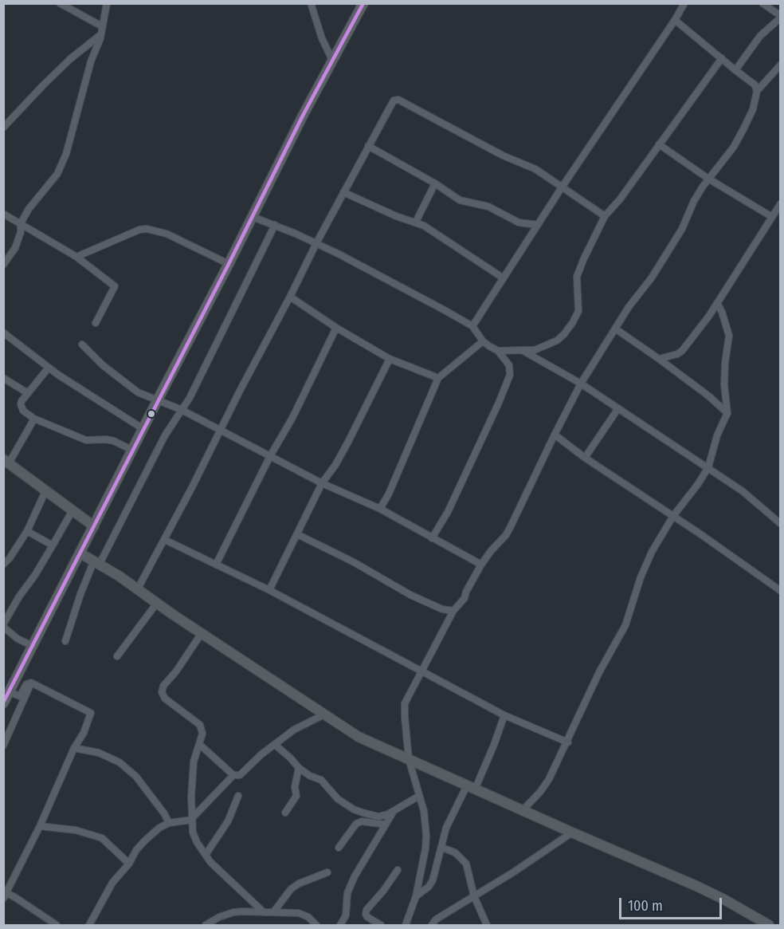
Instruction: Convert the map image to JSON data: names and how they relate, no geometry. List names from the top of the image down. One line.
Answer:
{"scale_bar":"100 m"}
